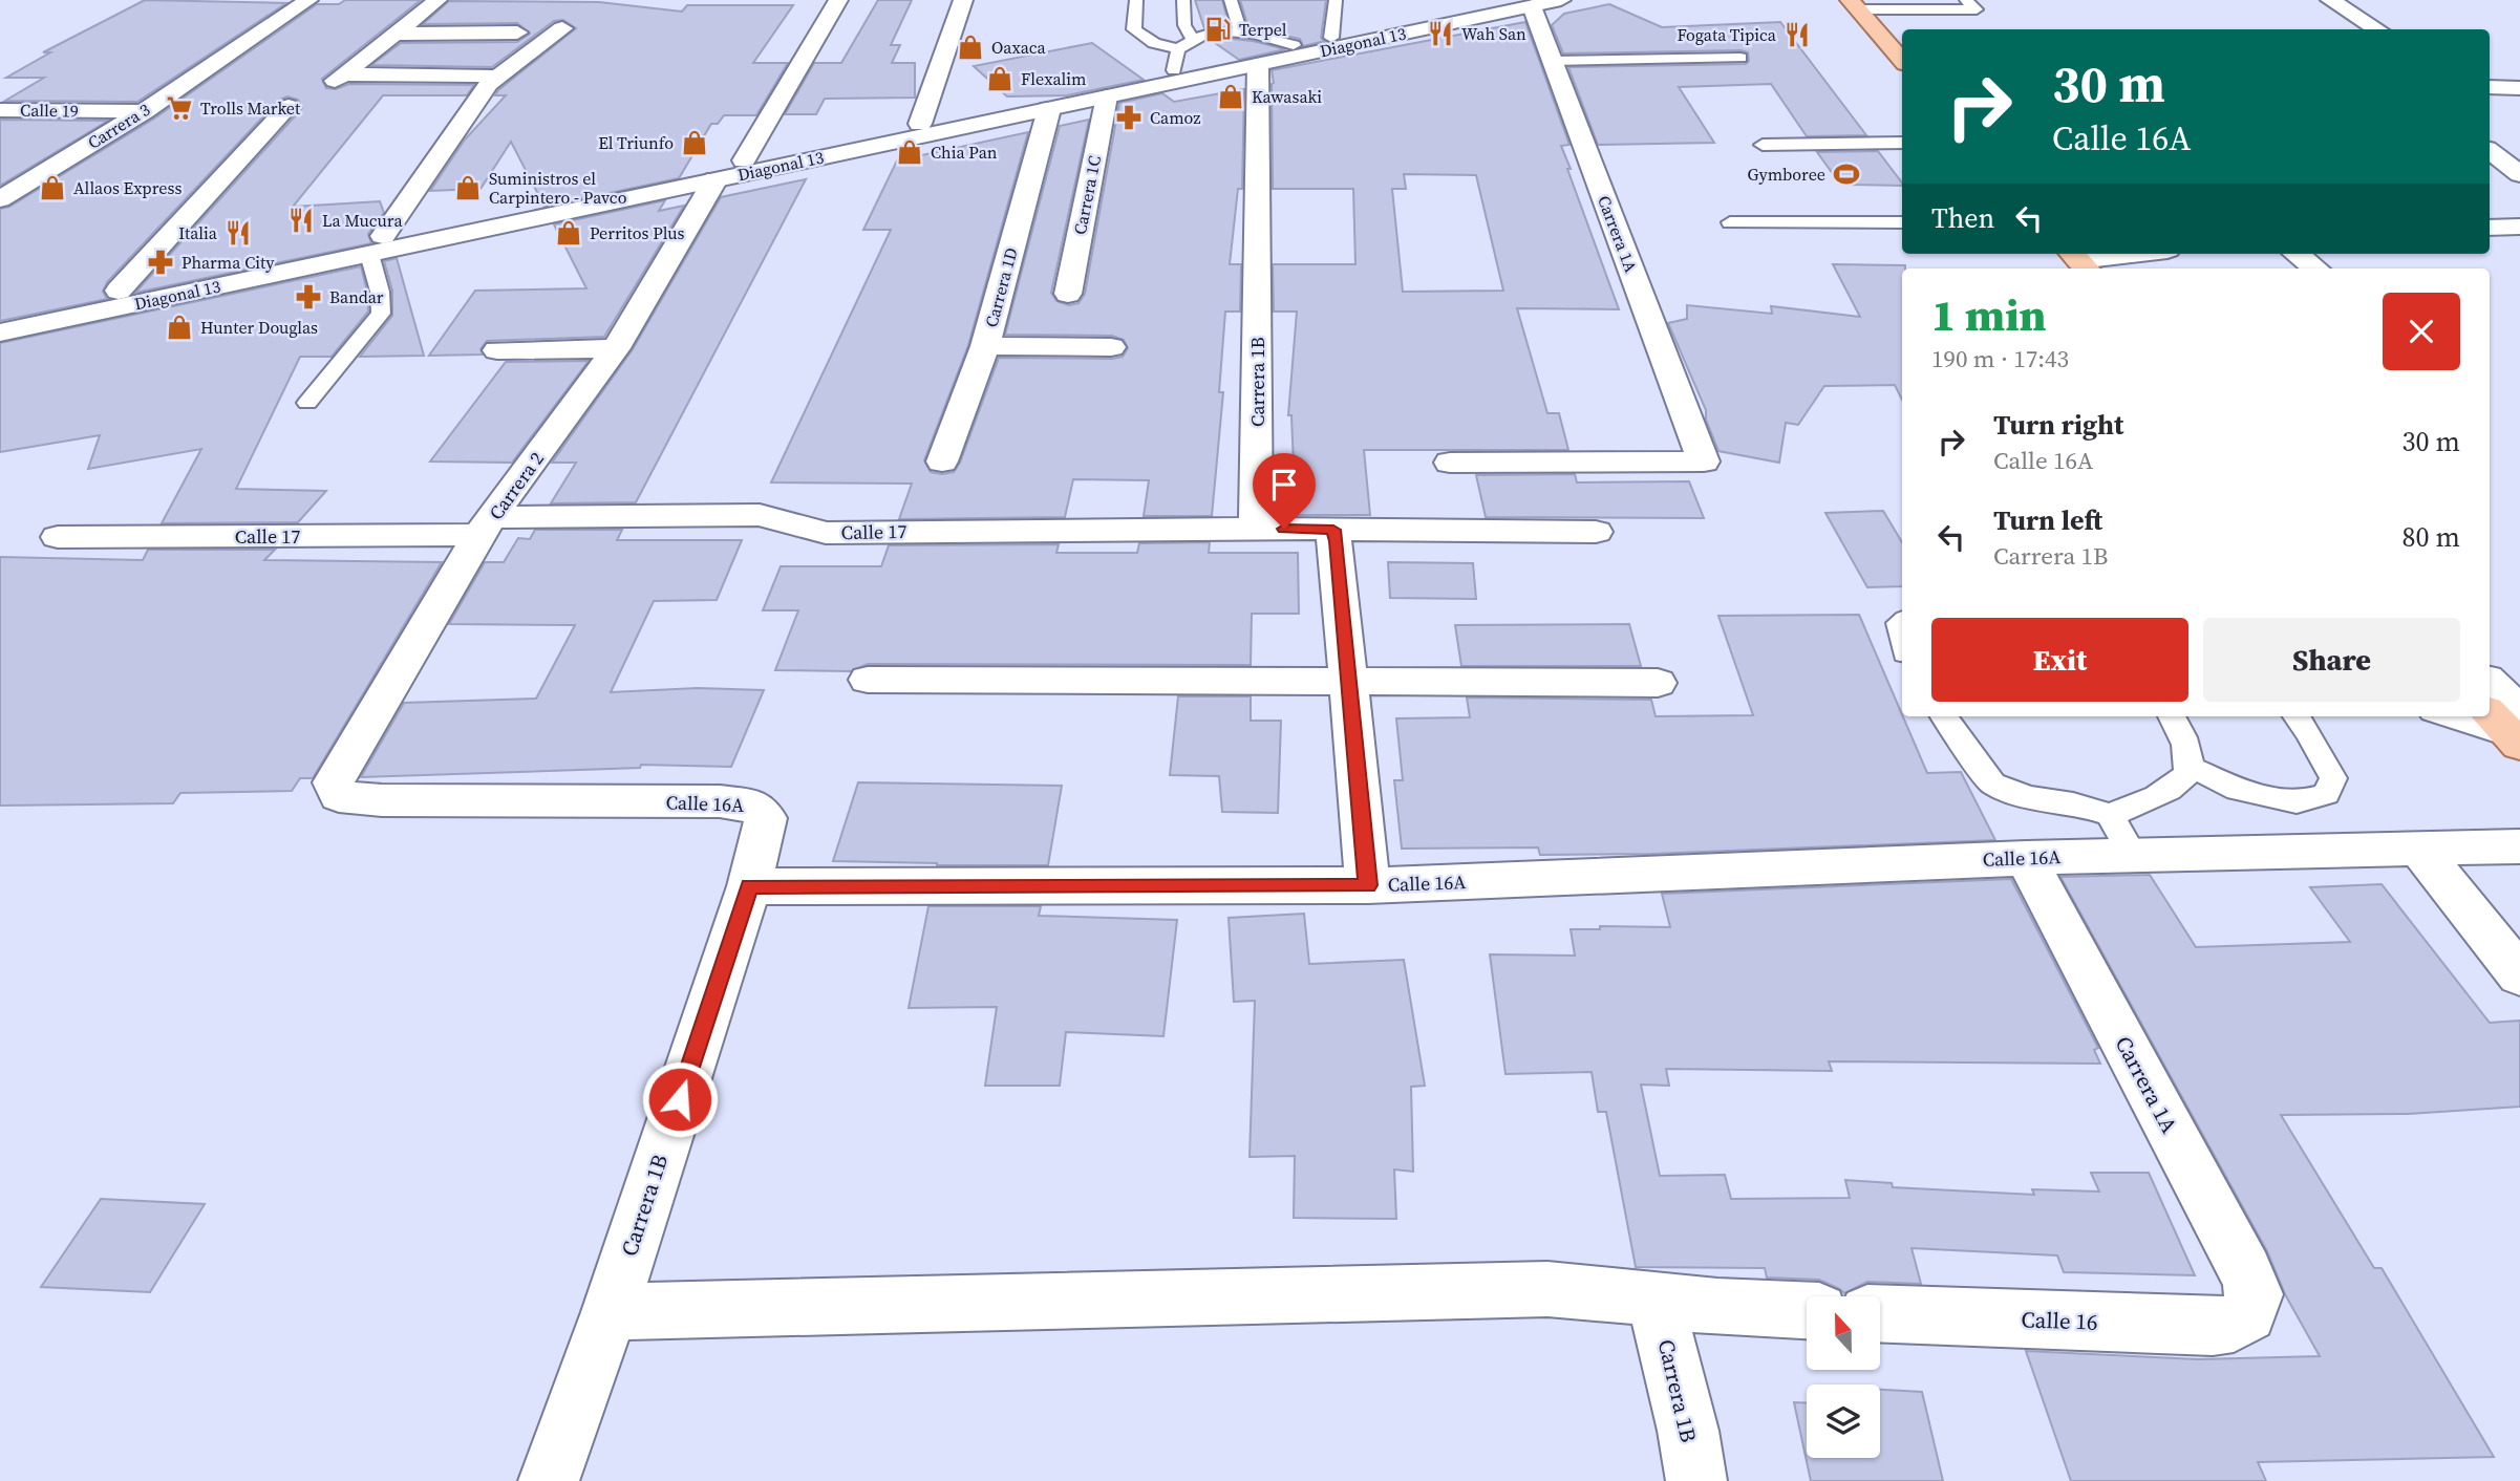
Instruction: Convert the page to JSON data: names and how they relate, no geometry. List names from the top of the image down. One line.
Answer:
{"streets":{"street":["Diagonal 13","Calle 19","Carrera 3","Carrera 1C","Carrera 1A","Carrera 1D","Carrera 1B","Carrera 2","Calle 17","Calle 16A","Calle 16"]},"crossings":[["Diagonal 13","Carrera 1C"],["Diagonal 13","Carrera 1A"],["Diagonal 13","Carrera 1D"],["Diagonal 13","Carrera 1B"],["Diagonal 13","Carrera 2"],["Calle 19","Carrera 3"],["Carrera 1A","Calle 16A"],["Carrera 1A","Calle 16"],["Carrera 1B","Calle 17"],["Carrera 1B","Calle 16A"],["Carrera 2","Calle 17"],["Carrera 2","Calle 16A"]],"places":{"fuel station":["Terpel"],"restaurant":["Wah San","Fogata Tipica","La Mucura","Italia"],"shop":["Oaxaca","Flexalim","Kawasaki","El Triunfo","Chia Pan","Allaos Express","Suministros el Carpintero - Pavco","Perritos Plus","Hunter Douglas"],"supermarket":["Trolls Market"],"pharmacy":["Camoz","Pharma City","Bandar"],"sports":["Gymboree"]},"north":"top","page":{"turn":["30 m","Calle 16A"],"then":"Then","heading":["1 min","190 m · 17:43"],"list":[{"name":"Turn right","note":"Calle 16A","value":"30 m"},{"name":"Turn left","note":"Carrera 1B","value":"80 m"}],"buttons":["Exit","Share"]}}
